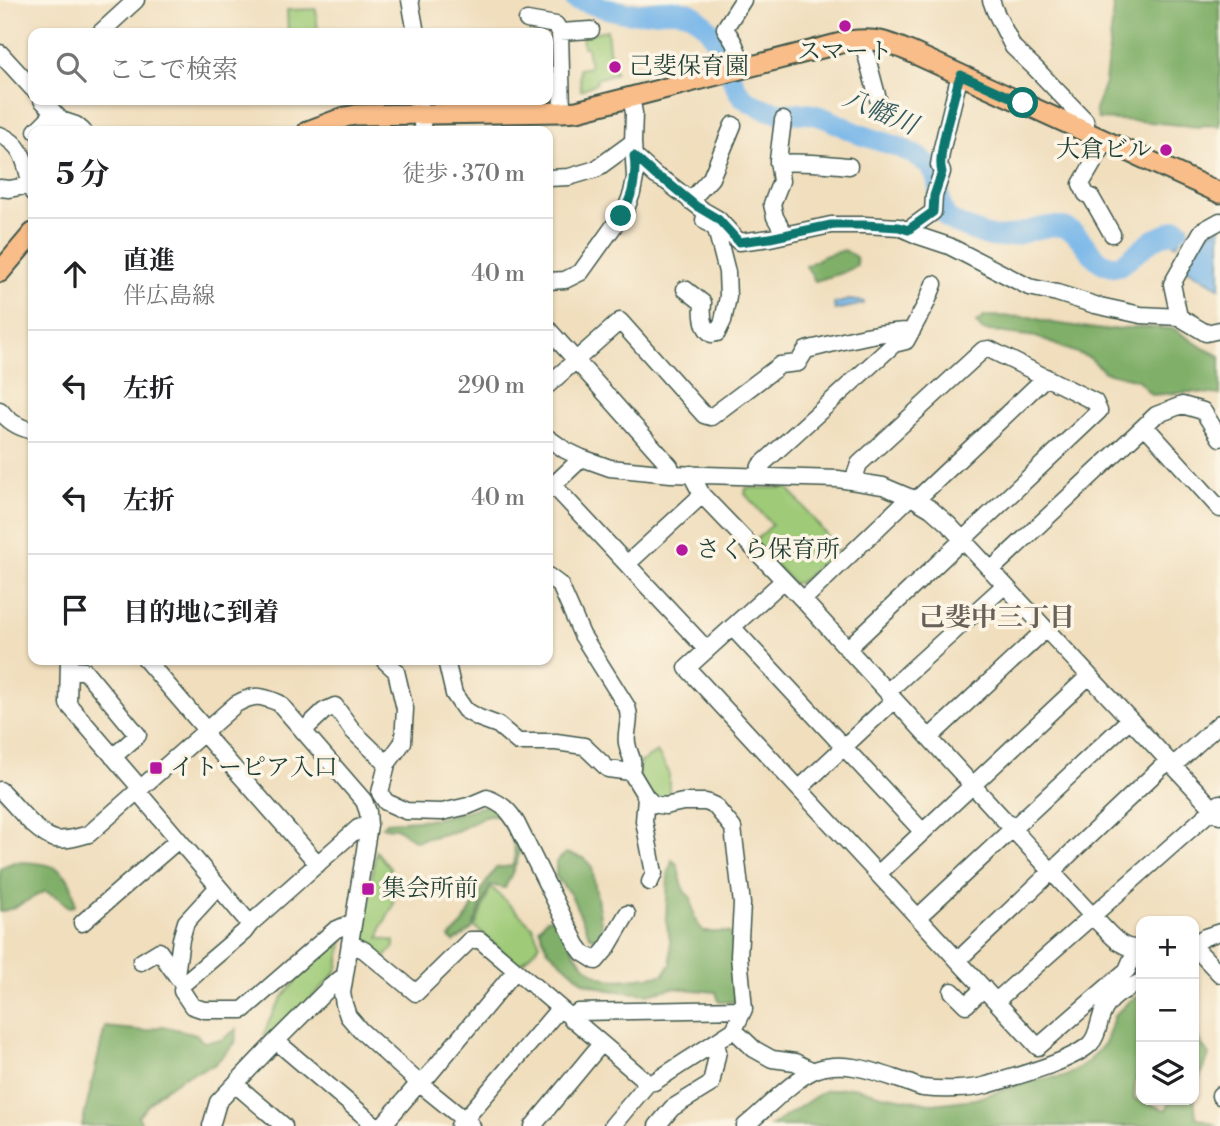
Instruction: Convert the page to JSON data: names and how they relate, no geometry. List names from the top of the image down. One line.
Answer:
{"districts":["己斐中三丁目"],"water":["八幡川"],"places":{"other":["スマート","己斐保育園","大倉ビル","さくら保育所"],"transit":["イトーピア入口","集会所前"]},"page":{"search":"ここで検索","heading":["5 分","徒歩 · 370 m"],"list":[["直進","伴広島線","40 m"],["左折","290 m"],["左折","40 m"],"目的地に到着"],"map_buttons":["+","−"]}}
